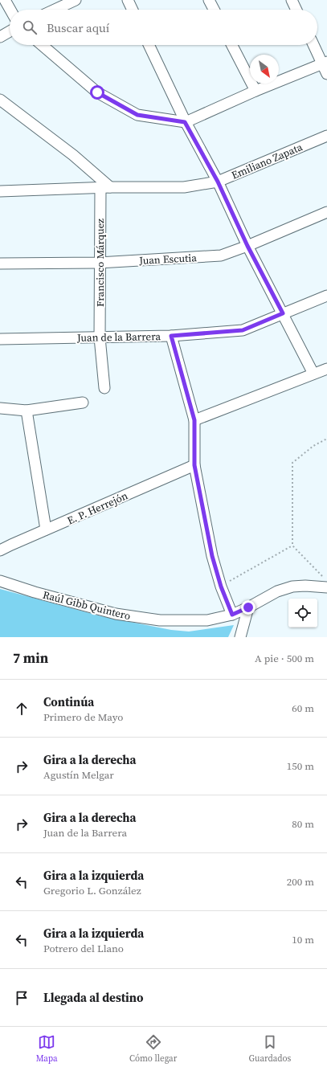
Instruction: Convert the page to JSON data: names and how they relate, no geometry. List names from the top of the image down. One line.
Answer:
{"streets":{"street":["Emiliano Zapata","Juan Escutia","Francisco Márquez","Juan de la Barrera","E. P. Herrejón","Raúl Gibb Quintero"]},"crossings":[["Emiliano Zapata","Francisco Márquez"],["Juan Escutia","Francisco Márquez"],["Francisco Márquez","Juan de la Barrera"]],"north":"bottom right","page":{"search":"Buscar aquí","heading":["7 min","A pie · 500 m"],"list":[["Continúa","Primero de Mayo","60 m"],["Gira a la derecha","Agustín Melgar","150 m"],["Gira a la derecha","Juan de la Barrera","80 m"],["Gira a la izquierda","Gregorio L. González","200 m"],["Gira a la izquierda","Potrero del Llano","10 m"],"Llegada al destino"],"nav":["Mapa","Cómo llegar","Guardados"]}}
